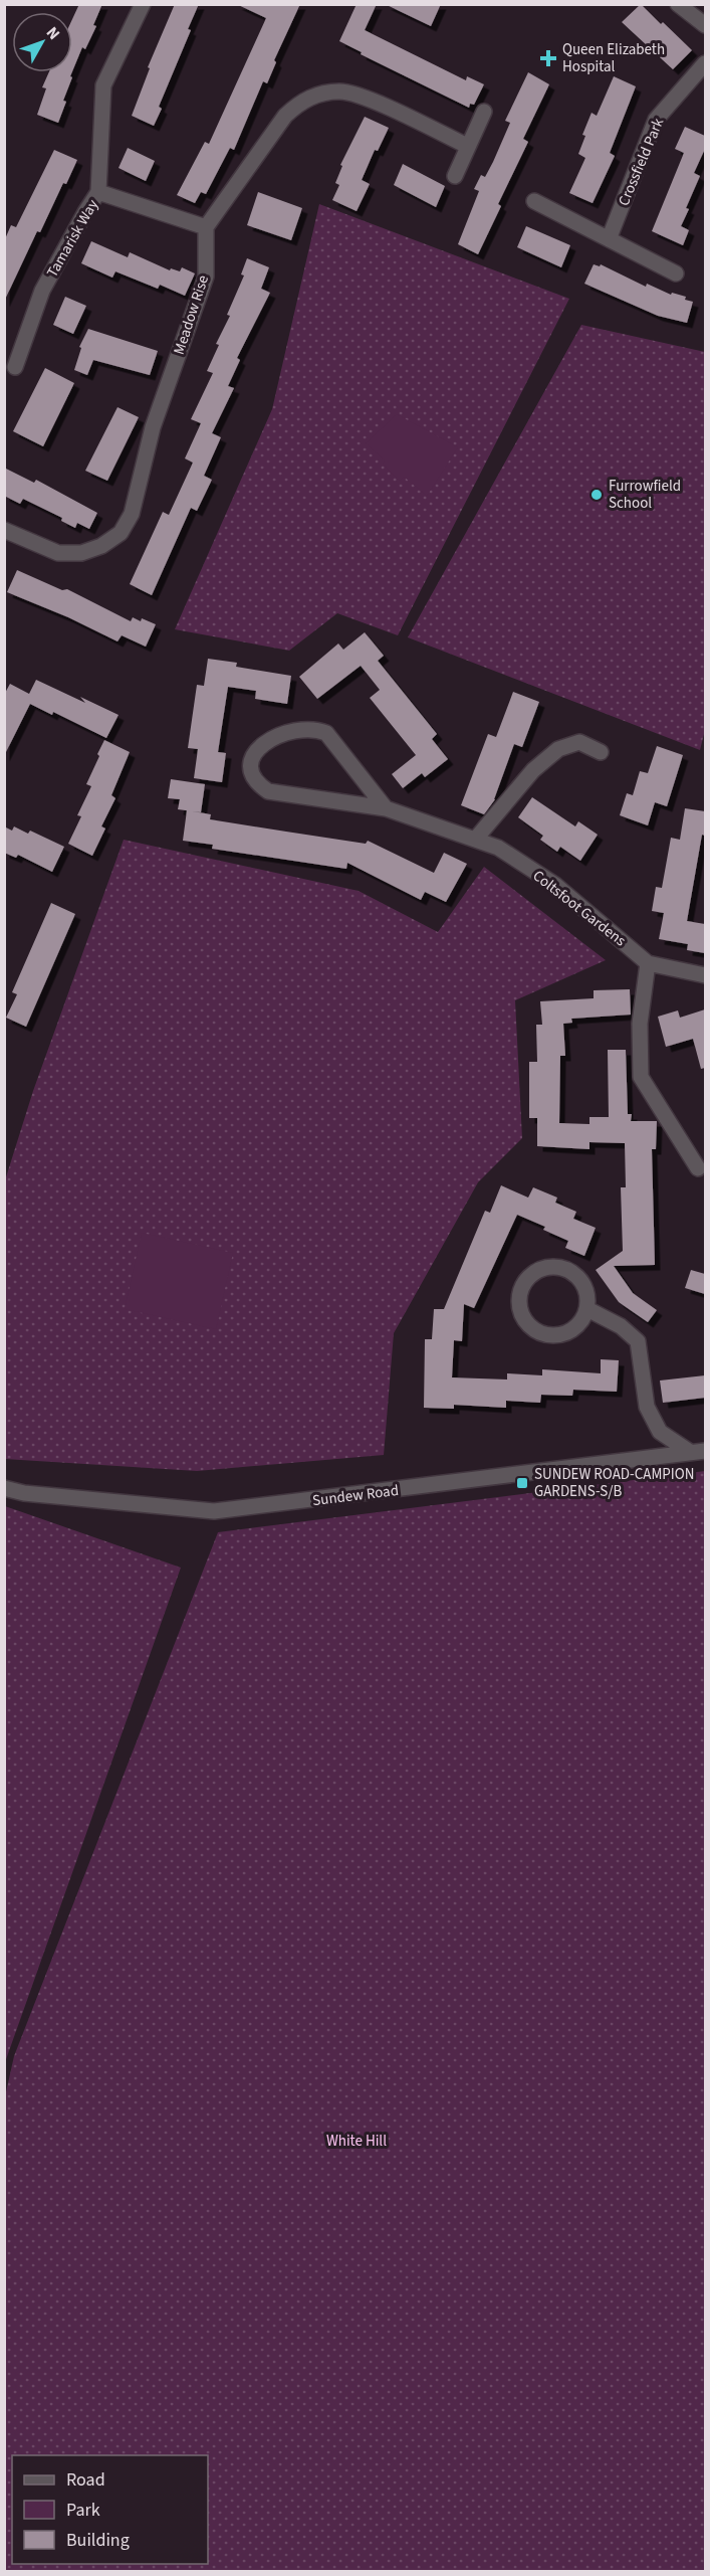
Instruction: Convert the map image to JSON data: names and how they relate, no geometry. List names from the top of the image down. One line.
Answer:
{"streets":{"street":["Crossfield Park","Tamarisk Way","Meadow Rise","Coltsfoot Gardens","Sundew Road"]},"parks":["White Hill"],"places":{"health":["Queen Elizabeth Hospital"],"other":["Furrowfield School"],"transit":["SUNDEW ROAD-CAMPION GARDENS-S/B"]},"legend":["Road","Park","Building"],"north":"top right"}
